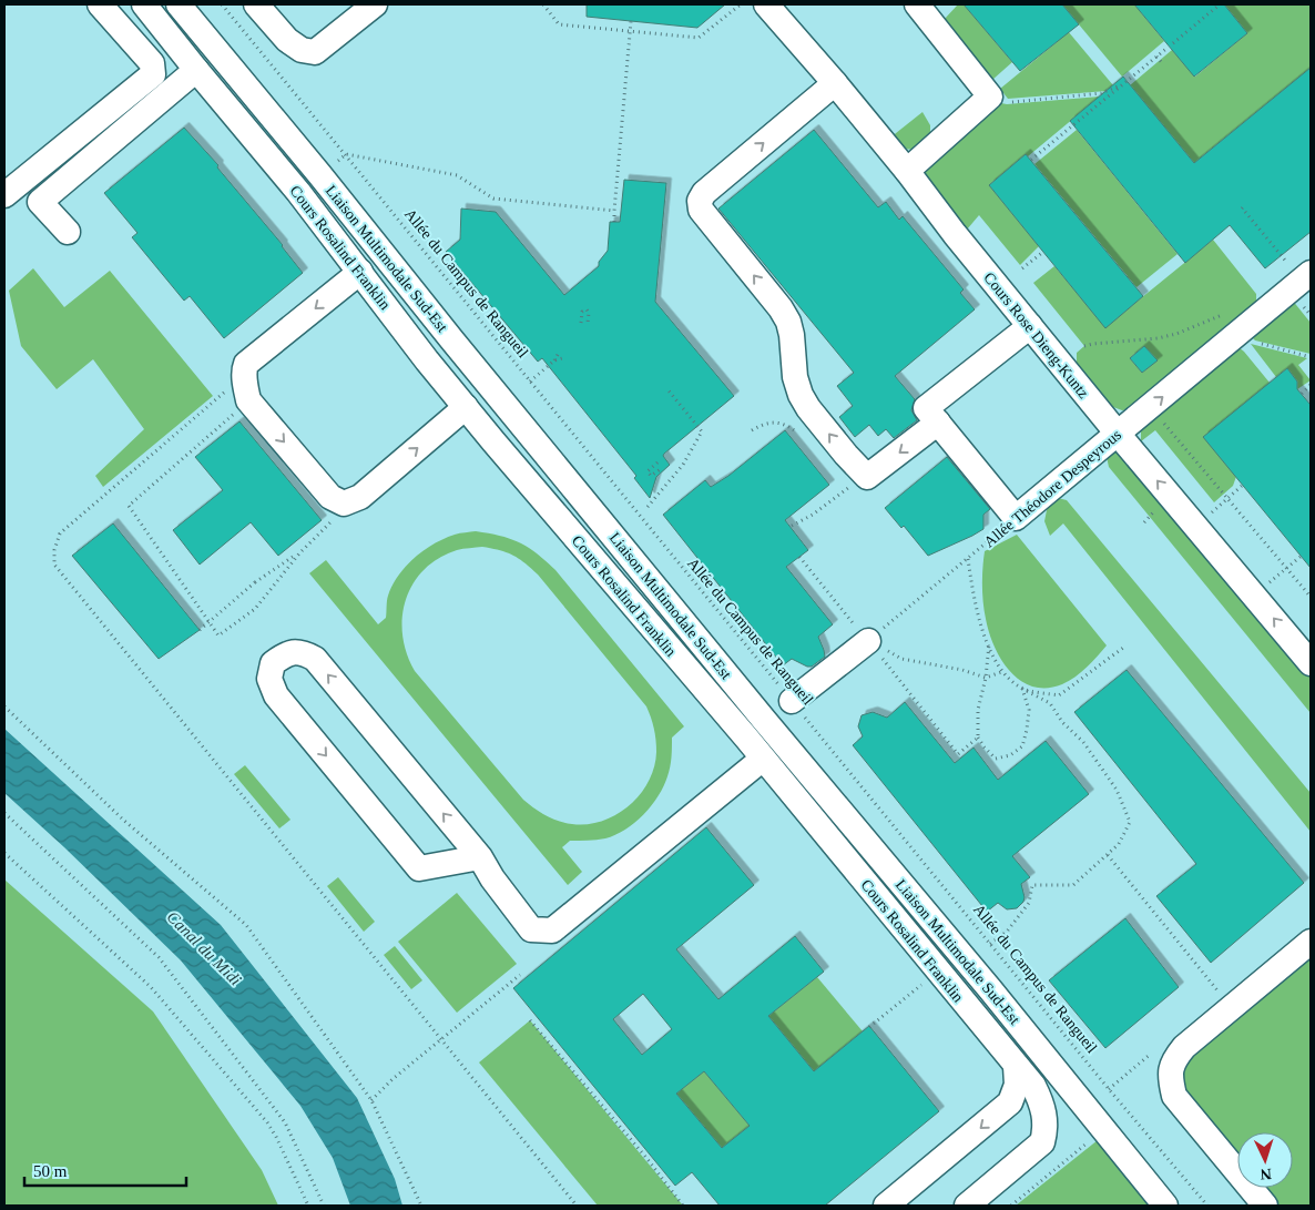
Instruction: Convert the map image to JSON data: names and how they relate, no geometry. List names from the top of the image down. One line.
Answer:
{"streets":{"street":["Cours Rosalind Franklin","Liaison Multimodale Sud-Est","Cours Rose Dieng-Kuntz","Allée Théodore Despeyrous"],"path":["Allée du Campus de Rangueil"]},"crossings":[["Cours Rose Dieng-Kuntz","Allée Théodore Despeyrous"]],"water":["Canal du Midi"],"scale_bar":"50 m","north":"bottom"}
